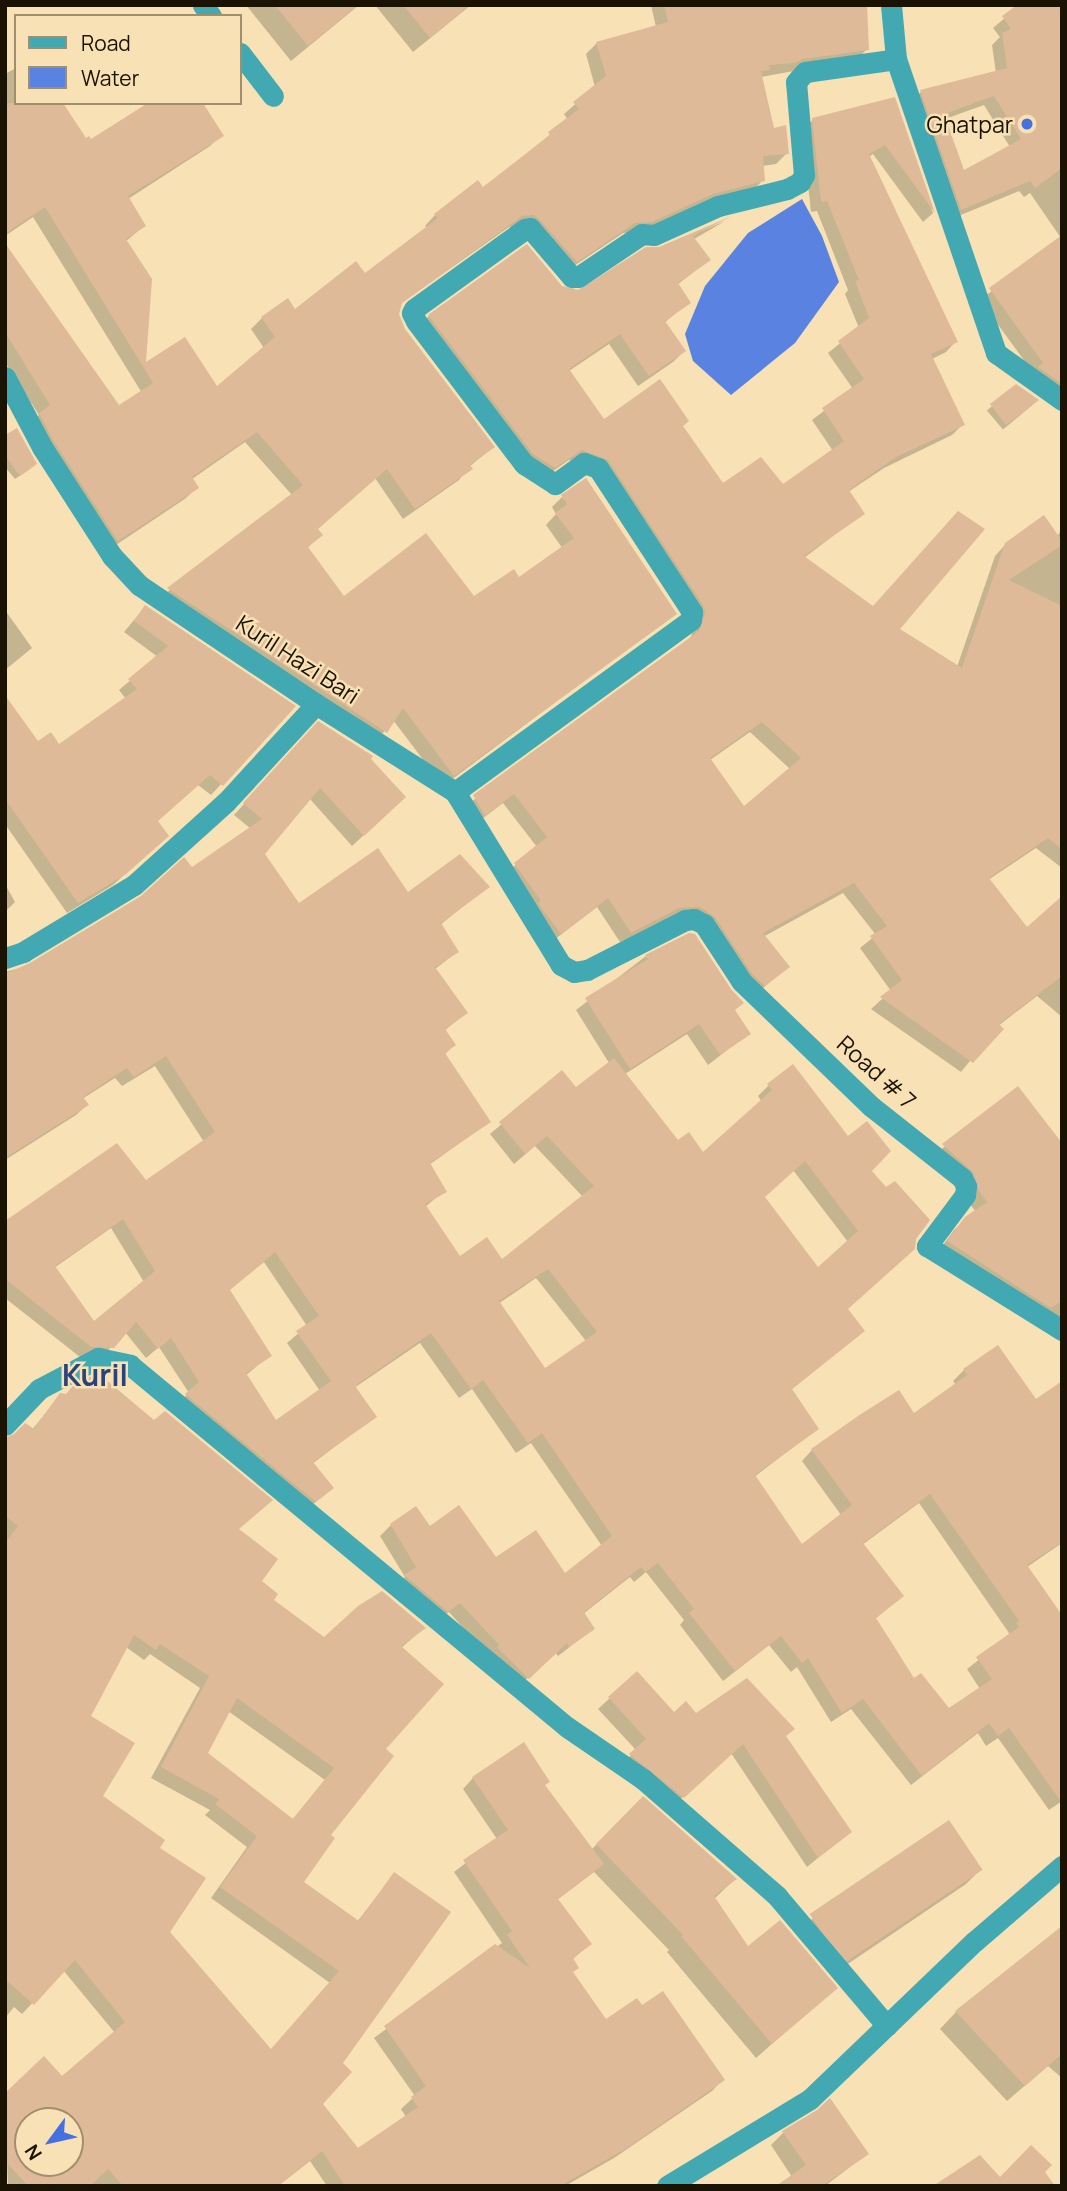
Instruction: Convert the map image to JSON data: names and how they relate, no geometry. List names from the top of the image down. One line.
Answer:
{"streets":{"street":["Kuril Hazi Bari","Road # 7"]},"crossings":[["Kuril Hazi Bari","Road # 7"]],"districts":["Kuril"],"places":["Ghatpar"],"legend":["Road","Water"],"north":"bottom left"}
